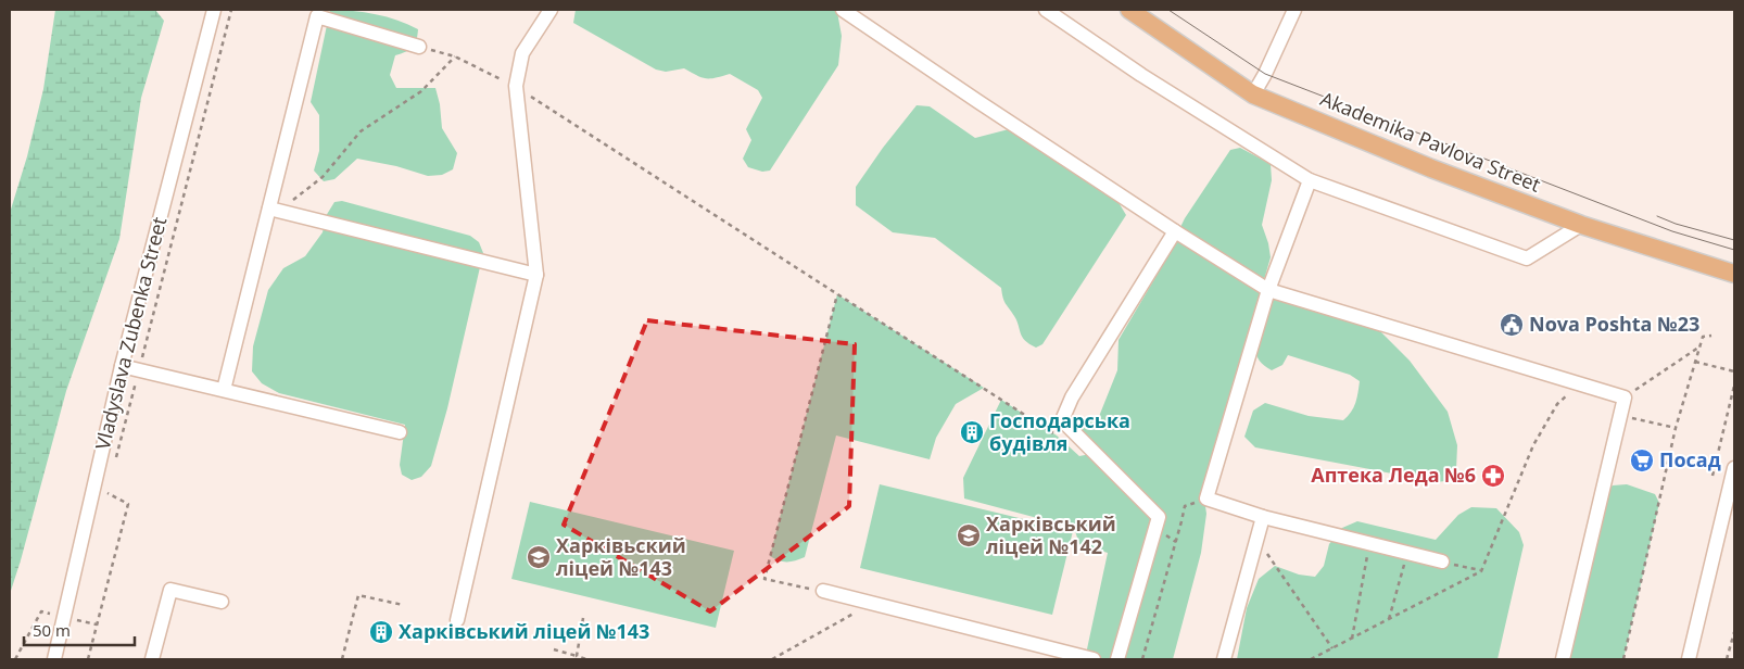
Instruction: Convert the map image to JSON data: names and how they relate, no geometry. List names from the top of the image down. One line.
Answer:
{"streets":{"main road":["Akademika Pavlova Street"],"street":["Vladyslava Zubenka Street"]},"places":{"public building":["Nova Poshta №23"],"building":["Господарська будівля","Харківський ліцей №143"],"supermarket":["Посад"],"pharmacy":["Аптека Леда №6"],"school or university":["Харківський ліцей №142","Харківьский ліцей №143"]},"scale_bar":"50 m"}
